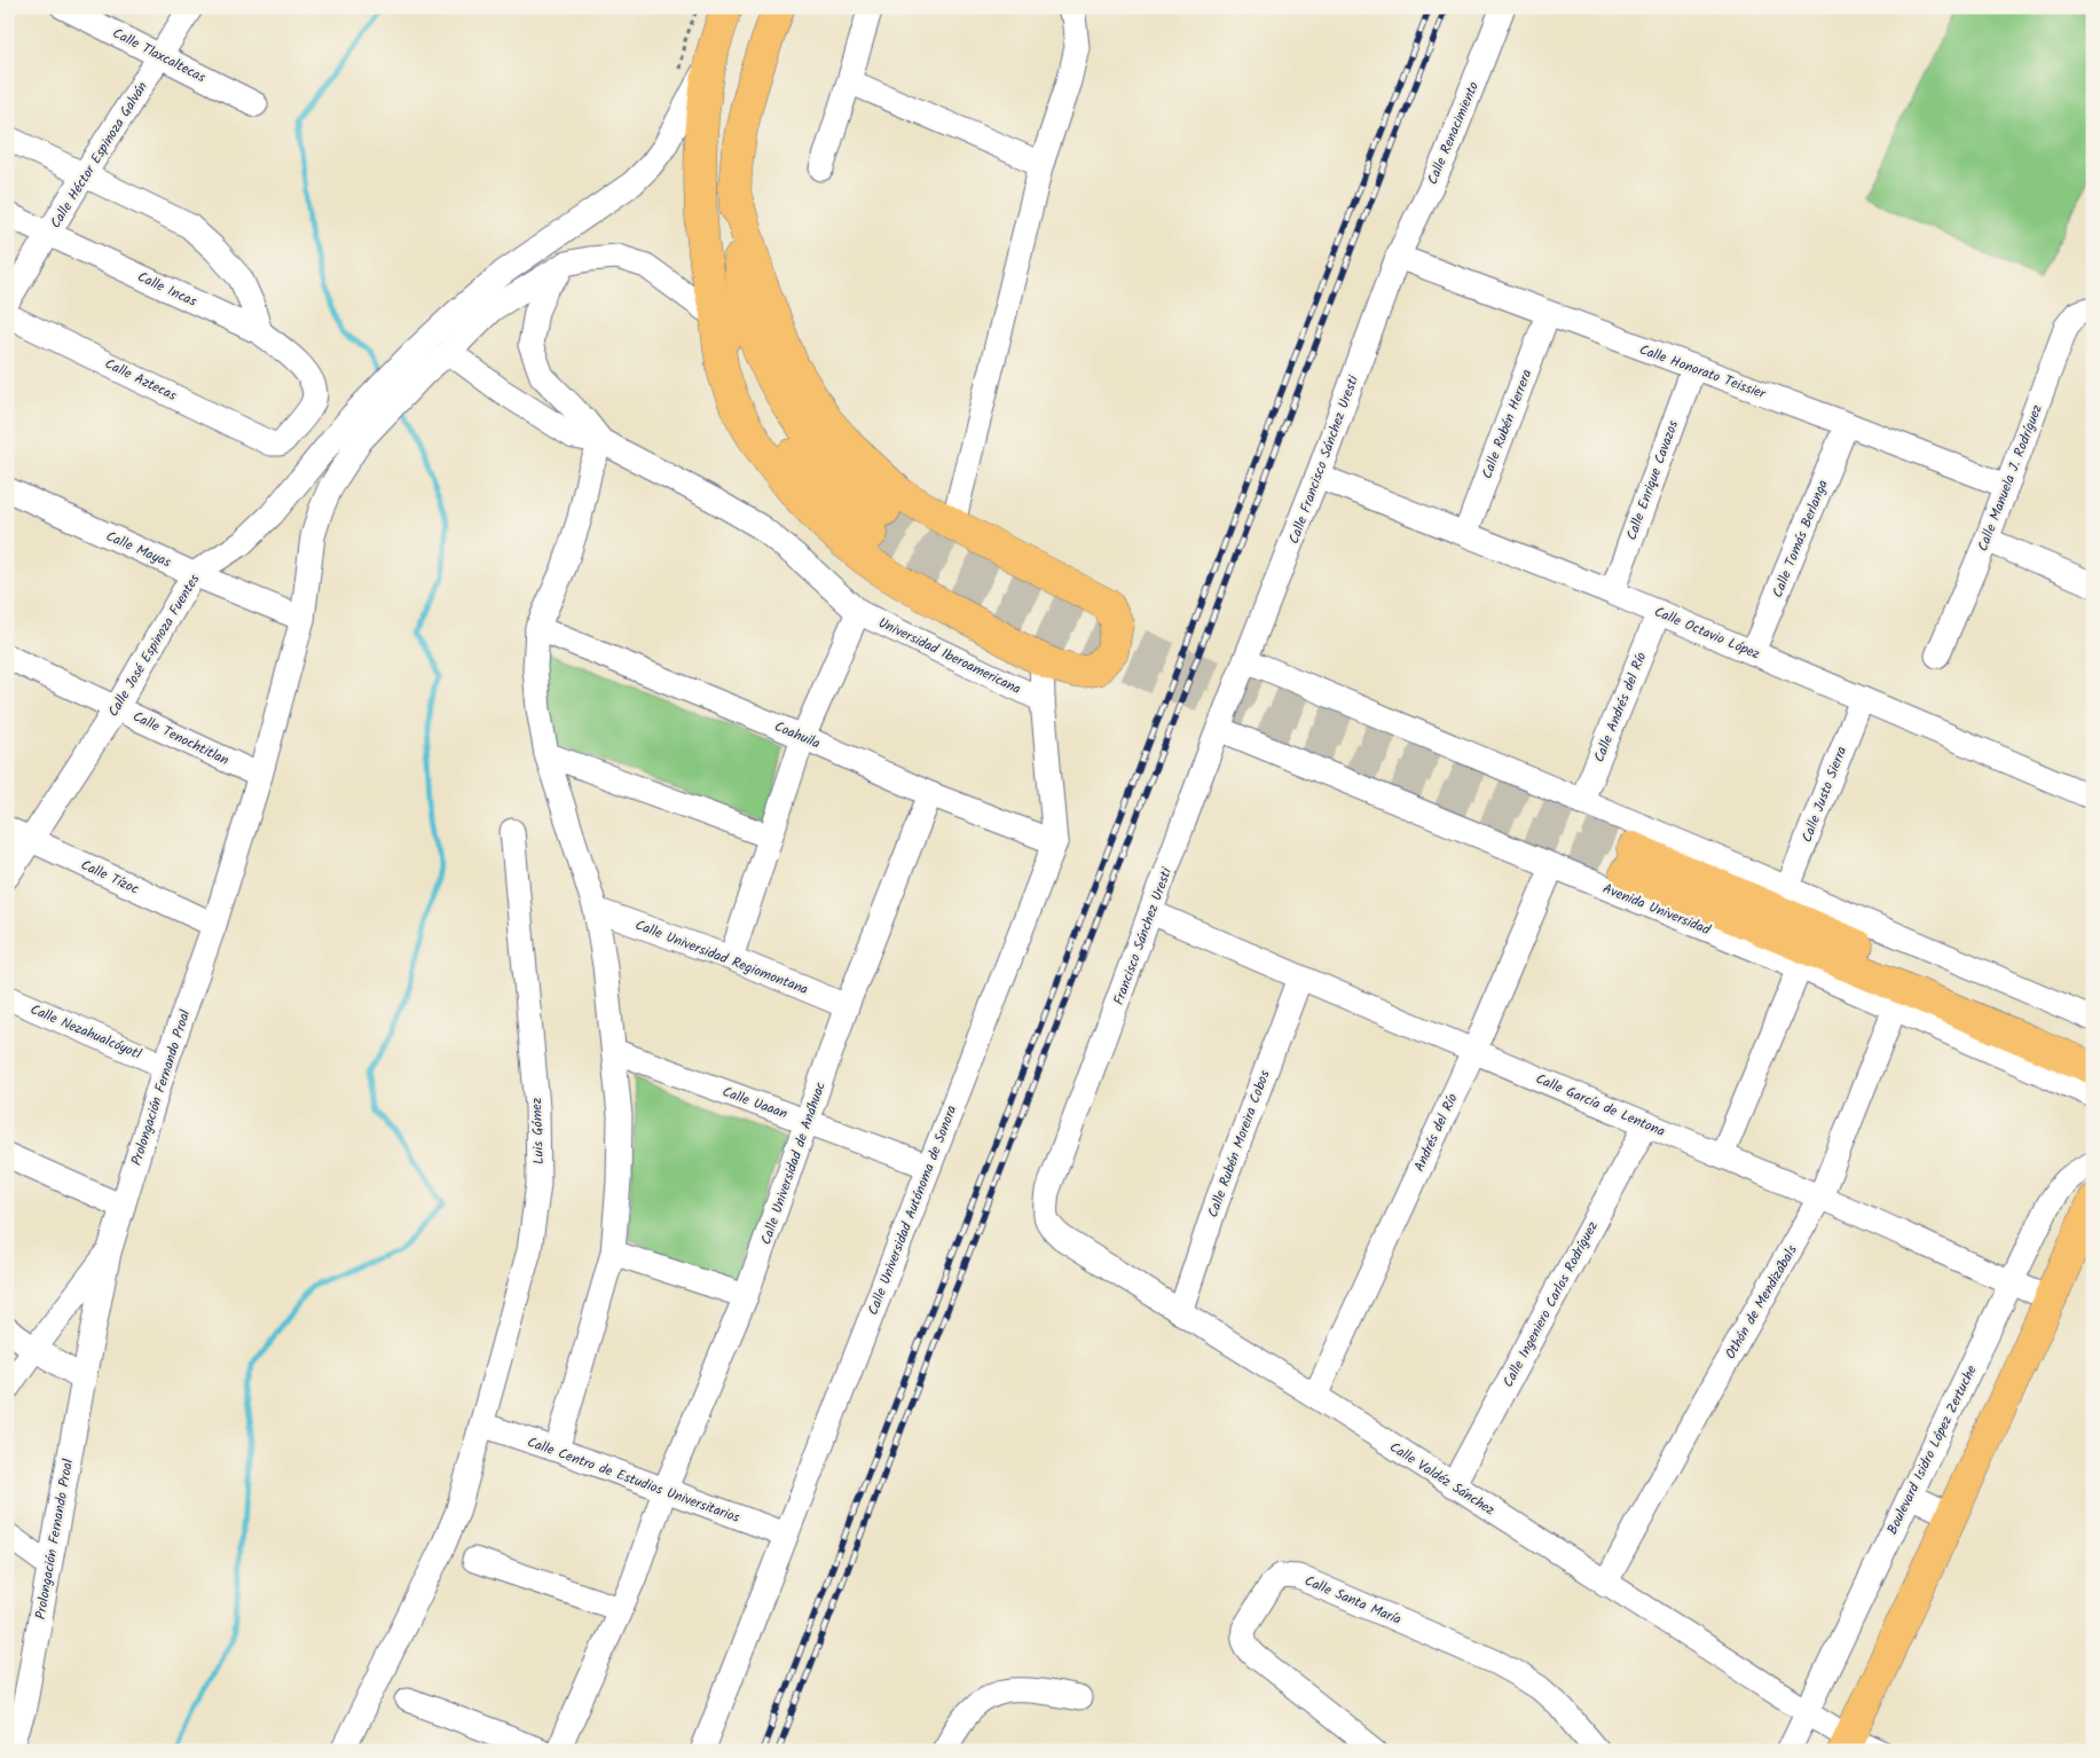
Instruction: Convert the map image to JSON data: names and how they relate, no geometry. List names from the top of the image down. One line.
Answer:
{"streets":{"main road":["Avenida Universidad"],"street":["Calle Tlaxcaltecas","Calle Renacimiento","Calle Héctor Espinoza Galván","Calle Incas","Calle Honorato Teissier","Calle Aztecas","Calle Rubén Herrera","Calle Francisco Sánchez Uresti","Calle Manuela J. Rodríguez","Calle Enrique Cavazos","Calle Tomás Berlanga","Calle Mayas","Calle Octavio López","Calle José Espinoza Fuentes","Universidad Iberoamericana","Calle Andrés del Río","Coahuila","Calle Tenochtitlan","Calle Justo Sierra","Calle Tízoc","Francisco Sánchez Uresti","Calle Universidad Regiomontana","Calle Nezahualcóyotl","Prolongación Fernando Proal","Calle Uaaan","Calle García de Lentona","Luis Gómez","Andrés del Río","Calle Rubén Moreira Cobos","Calle Universidad de Anáhuac","Calle Universidad Autónoma de Sonora","Othón de Mendizábals","Calle Ingeniero Carlos Rodríguez","Boulevard Isidro López Zertuche","Calle Valdéz Sánchez","Calle Centro de Estudios Universitarios","Calle Santa María"]},"crossings":[["Calle Tlaxcaltecas","Calle Héctor Espinoza Galván"],["Calle Renacimiento","Calle Honorato Teissier"],["Calle Renacimiento","Calle Francisco Sánchez Uresti"],["Calle Héctor Espinoza Galván","Calle Incas"],["Calle Incas","Calle Aztecas"],["Calle Honorato Teissier","Calle Rubén Herrera"],["Calle Honorato Teissier","Calle Francisco Sánchez Uresti"],["Calle Honorato Teissier","Calle Manuela J. Rodríguez"],["Calle Honorato Teissier","Calle Enrique Cavazos"],["Calle Honorato Teissier","Calle Tomás Berlanga"],["Calle Rubén Herrera","Calle Octavio López"],["Calle Francisco Sánchez Uresti","Calle Octavio López"],["Calle Francisco Sánchez Uresti","Francisco Sánchez Uresti"],["Calle Enrique Cavazos","Calle Octavio López"],["Calle Tomás Berlanga","Calle Octavio López"],["Calle Mayas","Calle José Espinoza Fuentes"],["Calle Mayas","Prolongación Fernando Proal"],["Calle Octavio López","Calle Andrés del Río"],["Calle Octavio López","Calle Justo Sierra"],["Calle José Espinoza Fuentes","Calle Tenochtitlan"],["Calle José Espinoza Fuentes","Calle Tízoc"],["Calle José Espinoza Fuentes","Prolongación Fernando Proal"],["Universidad Iberoamericana","Calle Universidad Autónoma de Sonora"],["Coahuila","Calle Universidad de Anáhuac"],["Coahuila","Calle Universidad Autónoma de Sonora"],["Calle Tenochtitlan","Prolongación Fernando Proal"],["Calle Tízoc","Prolongación Fernando Proal"],["Avenida Universidad","Francisco Sánchez Uresti"],["Avenida Universidad","Andrés del Río"],["Avenida Universidad","Othón de Mendizábals"],["Francisco Sánchez Uresti","Calle García de Lentona"],["Francisco Sánchez Uresti","Calle Valdéz Sánchez"],["Calle Universidad Regiomontana","Calle Universidad de Anáhuac"],["Calle Nezahualcóyotl","Prolongación Fernando Proal"],["Calle Uaaan","Calle Universidad de Anáhuac"],["Calle Uaaan","Calle Universidad Autónoma de Sonora"],["Calle García de Lentona","Andrés del Río"],["Calle García de Lentona","Calle Rubén Moreira Cobos"],["Calle García de Lentona","Othón de Mendizábals"],["Calle García de Lentona","Calle Ingeniero Carlos Rodríguez"],["Calle García de Lentona","Boulevard Isidro López Zertuche"],["Luis Gómez","Calle Centro de Estudios Universitarios"],["Andrés del Río","Calle Valdéz Sánchez"],["Calle Rubén Moreira Cobos","Calle Valdéz Sánchez"],["Calle Universidad de Anáhuac","Calle Centro de Estudios Universitarios"],["Calle Universidad Autónoma de Sonora","Calle Centro de Estudios Universitarios"],["Othón de Mendizábals","Calle Valdéz Sánchez"],["Calle Ingeniero Carlos Rodríguez","Calle Valdéz Sánchez"],["Boulevard Isidro López Zertuche","Calle Valdéz Sánchez"]]}
